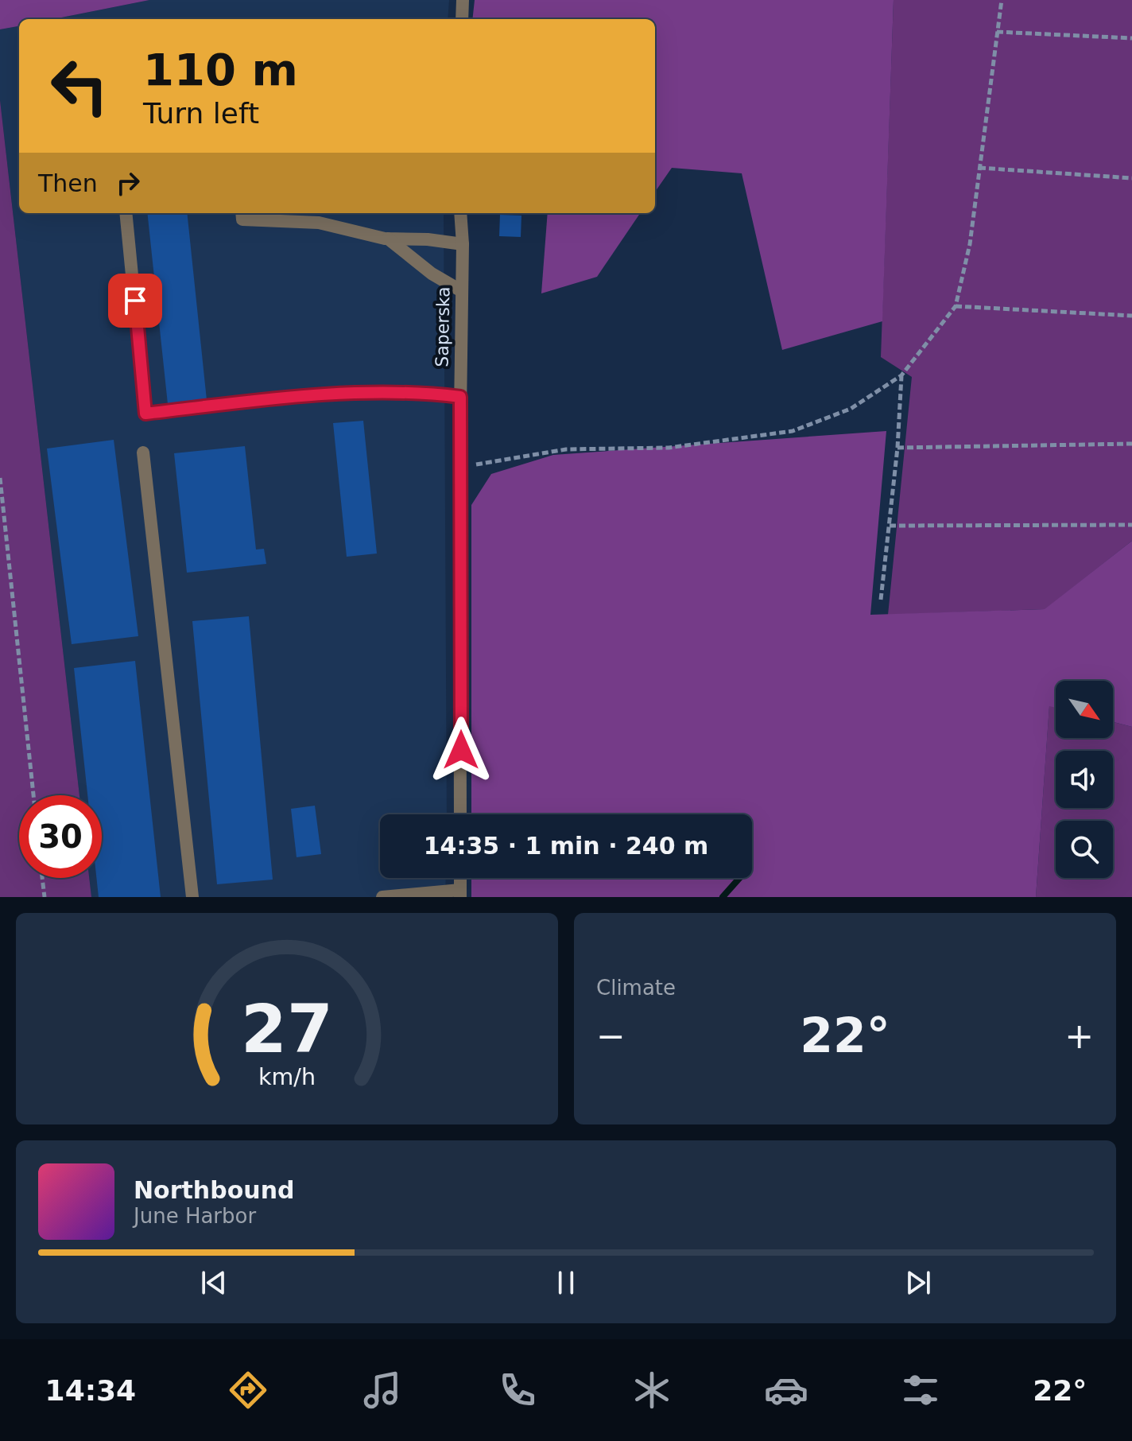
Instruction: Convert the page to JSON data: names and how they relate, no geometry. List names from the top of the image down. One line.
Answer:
{"streets":{"street":["Saperska"]},"north":"bottom right","page":{"turn":["110 m","Turn left"],"then":"Then","limit":"30","trip":"14:35 · 1 min · 240 m","tile":"Climate","heat":["−","22°","+"],"song":["Northbound","June Harbor"],"tabs":["14:34","22°"],"gauge":["27","km/h"]}}
